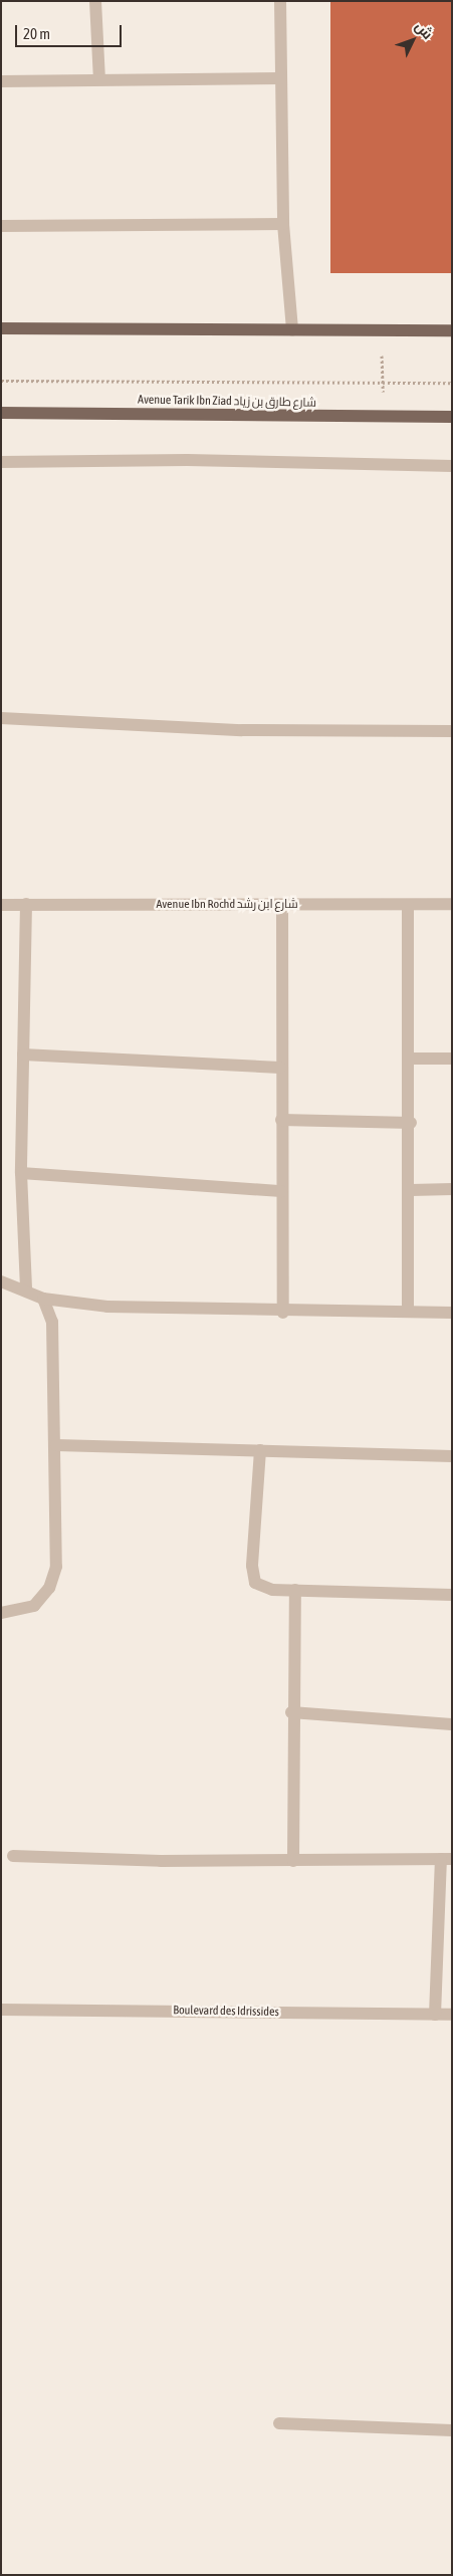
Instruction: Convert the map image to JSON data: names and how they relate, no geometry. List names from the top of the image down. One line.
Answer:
{"streets":{"main road":["Avenue Tarik Ibn Ziad شارع طارق بن زياد"],"street":["Avenue Ibn Rochd شارع ابن رشد","Boulevard des Idrissides"]},"scale_bar":"20 m","north":"top right"}
